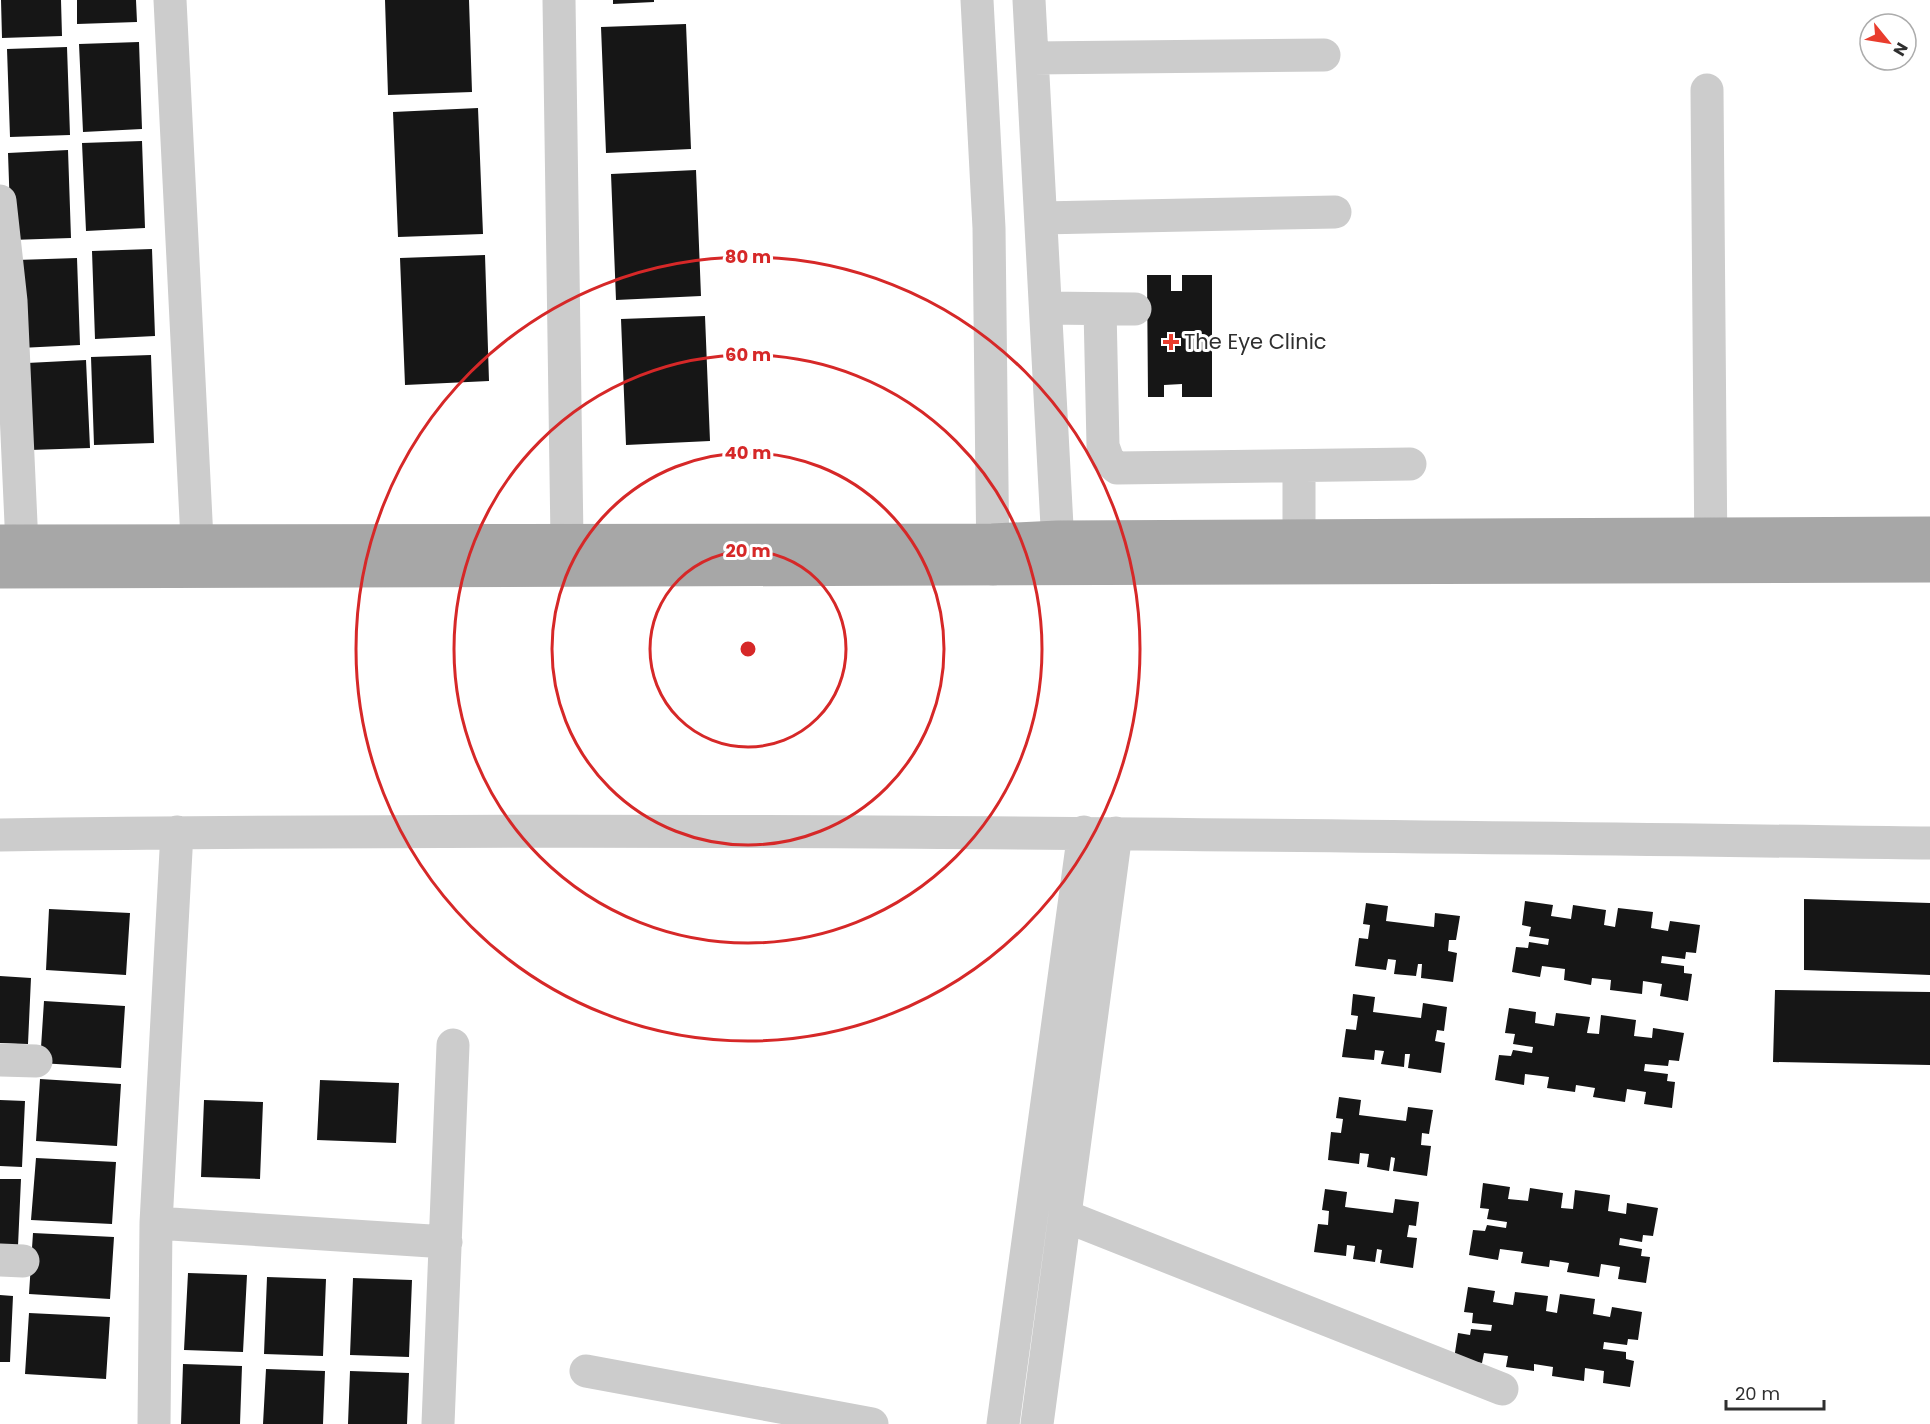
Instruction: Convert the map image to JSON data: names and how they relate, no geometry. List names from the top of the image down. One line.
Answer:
{"places":{"health":["The Eye Clinic"]},"scale_bar":"20 m","north":"bottom right","rings":["80 m","60 m","40 m","20 m"]}
